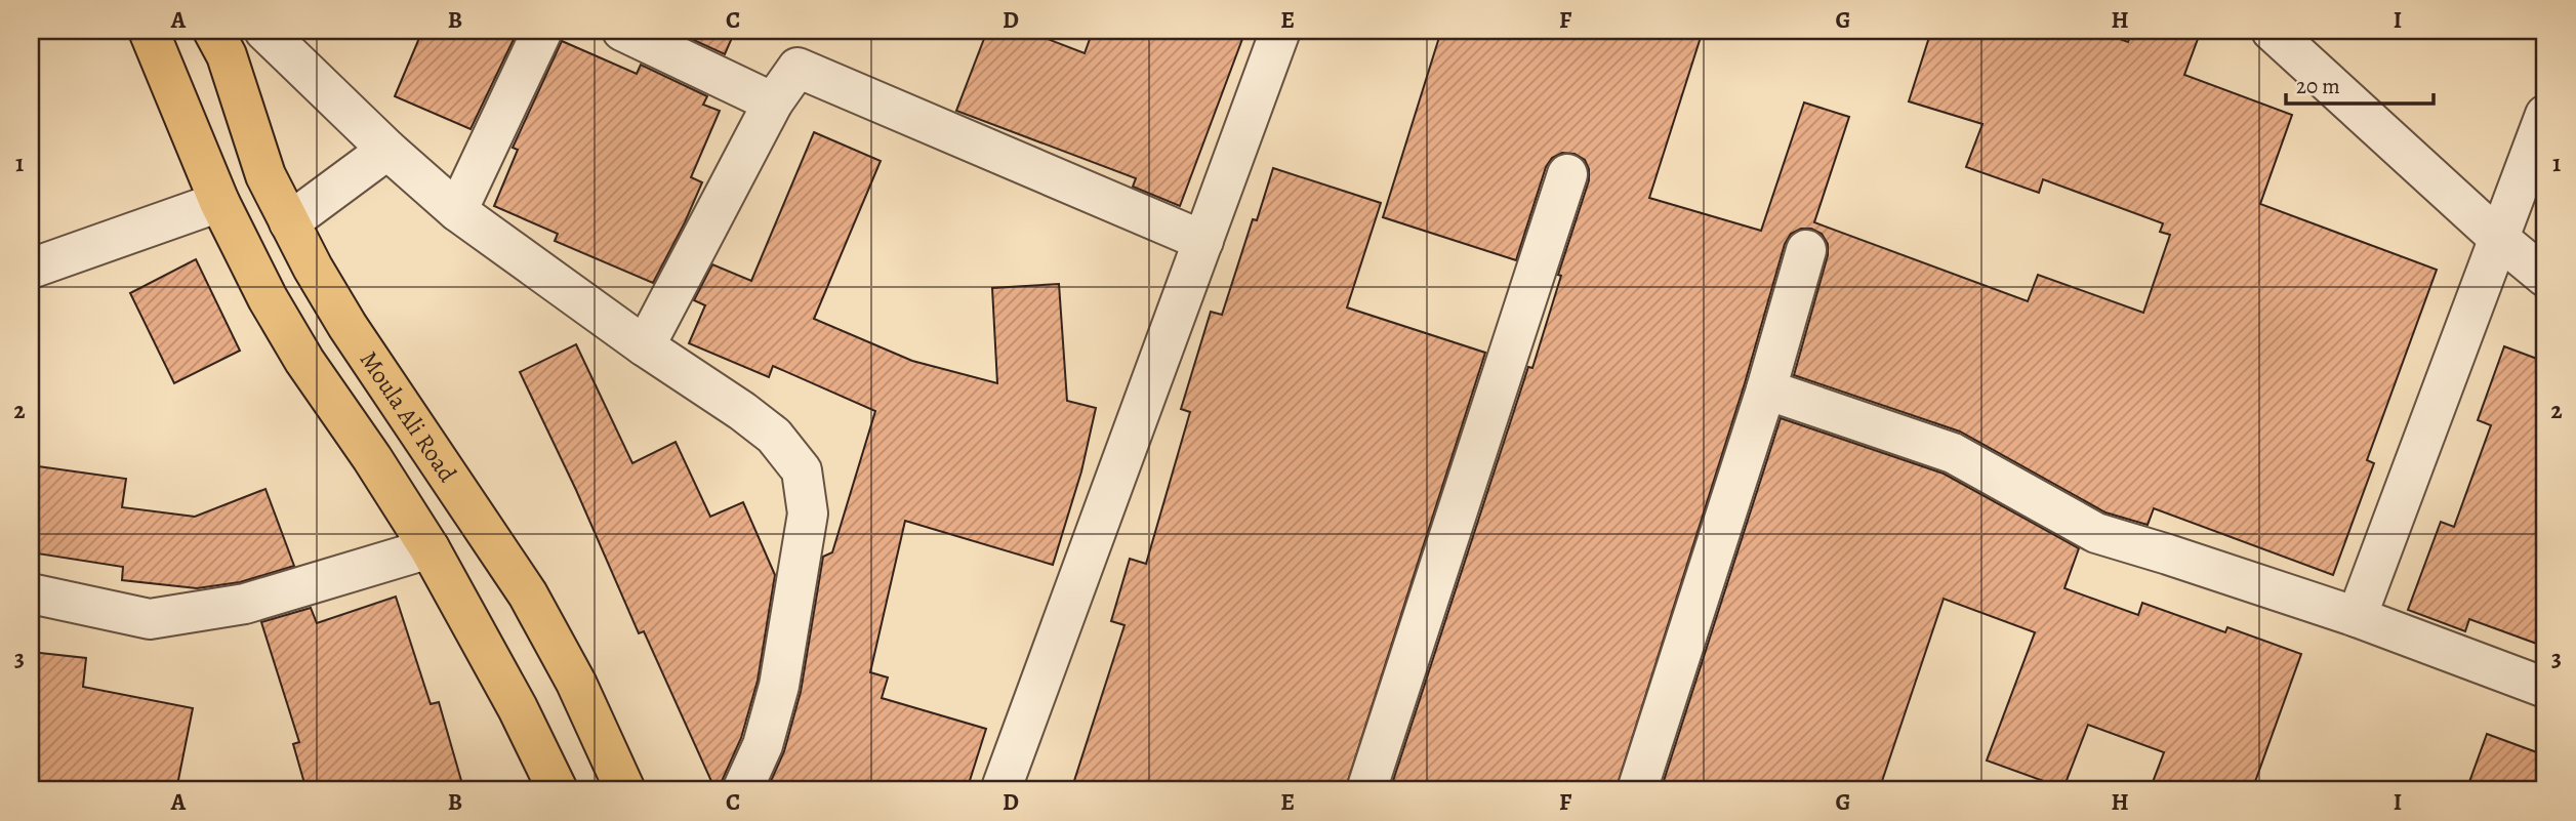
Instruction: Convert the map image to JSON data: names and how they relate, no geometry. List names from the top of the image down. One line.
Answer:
{"streets":{"main road":["Moula Ali Road"]},"scale_bar":"20 m","grid":{"columns":["A","B","C","D","E","F","G","H","I"],"rows":["1","2","3"]}}
